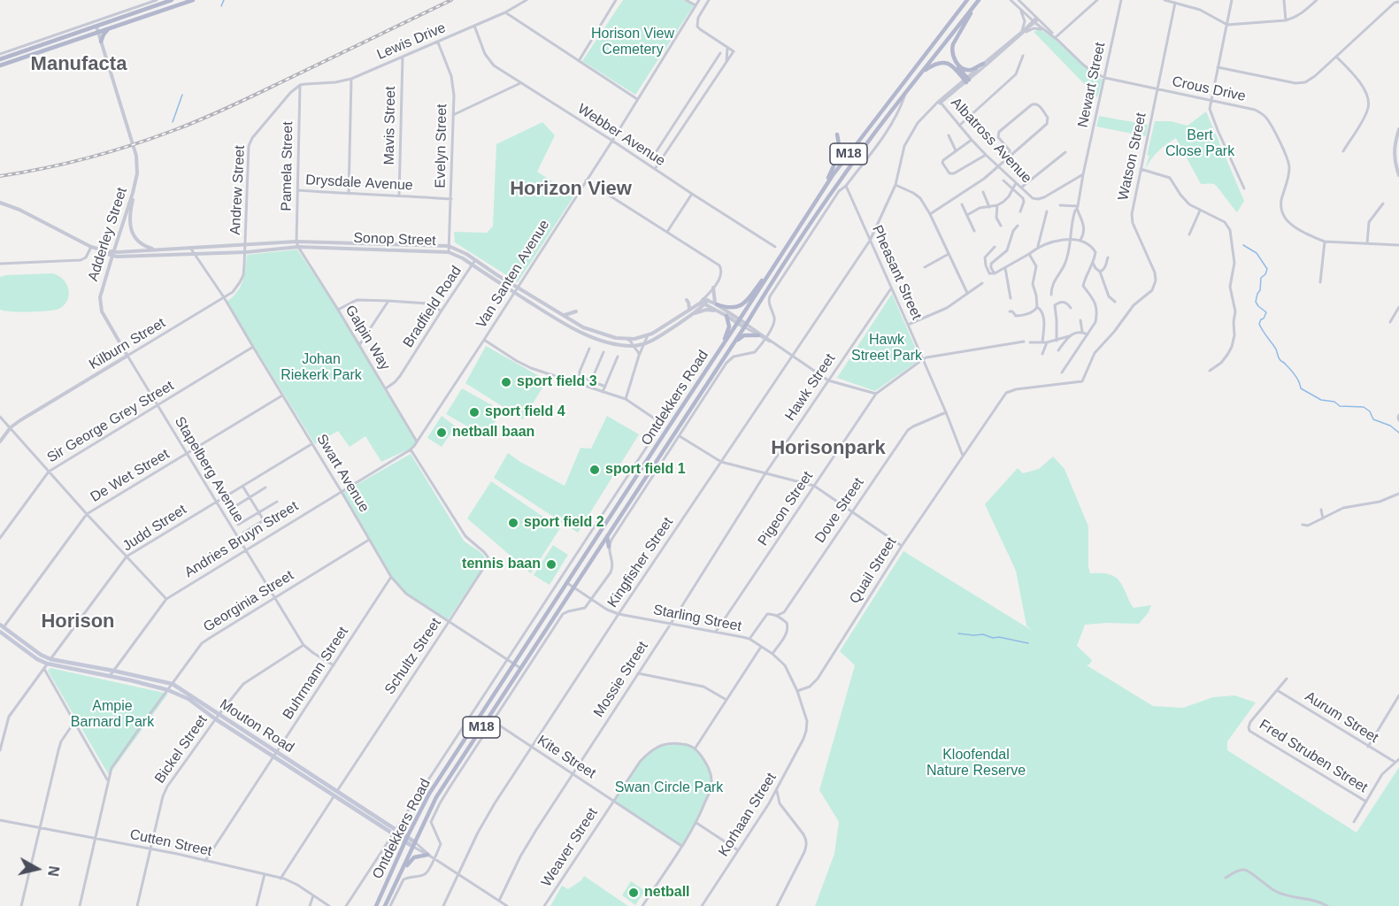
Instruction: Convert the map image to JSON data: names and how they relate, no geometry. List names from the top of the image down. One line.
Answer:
{"streets":{"main road":["M18","Ontdekkers Road","Mouton Road"],"street":["Lewis Drive","Newart Street","Crous Drive","Mavis Street","Webber Avenue","Albatross Avenue","Evelyn Street","Watson Street","Pamela Street","Drysdale Avenue","Andrew Street","Adderley Street","Sonop Street","Pheasant Street","Van Santen Avenue","Bradfield Road","Galpin Way","Kilburn Street","Hawk Street","Sir George Grey Street","Stapelberg Avenue","Swart Avenue","De Wet Street","Pigeon Street","Dove Street","Judd Street","Andries Bruyn Street","Kingfisher Street","Quail Street","Georginia Street","Starling Street","Schultz Street","Buhrmann Street","Mossie Street","Aurum Street","Bickel Street","Fred Struben Street","Kite Street","Korhaan Street","Cutten Street","Weaver Street"]},"crossings":[["Lewis Drive","Mavis Street"],["Lewis Drive","Webber Avenue"],["Lewis Drive","Evelyn Street"],["Lewis Drive","Pamela Street"],["Lewis Drive","Andrew Street"],["Newart Street","Crous Drive"],["Newart Street","Albatross Avenue"],["Crous Drive","Watson Street"],["Mavis Street","Drysdale Avenue"],["Webber Avenue","Van Santen Avenue"],["Evelyn Street","Drysdale Avenue"],["Evelyn Street","Sonop Street"],["Watson Street","Quail Street"],["Pamela Street","Drysdale Avenue"],["Pamela Street","Andrew Street"],["Pamela Street","Sonop Street"],["Pamela Street","Galpin Way"],["Andrew Street","Sonop Street"],["Andrew Street","Kilburn Street"],["Adderley Street","Sonop Street"],["Adderley Street","Kilburn Street"],["Adderley Street","Stapelberg Avenue"],["Sonop Street","Van Santen Avenue"],["Sonop Street","Bradfield Road"],["Sonop Street","Galpin Way"],["Sonop Street","Kilburn Street"],["Sonop Street","Swart Avenue"],["Pheasant Street","Hawk Street"],["Pheasant Street","Ontdekkers Road"],["Pheasant Street","Pigeon Street"],["Pheasant Street","Dove Street"],["Pheasant Street","Kingfisher Street"],["Pheasant Street","Quail Street"],["Van Santen Avenue","Galpin Way"],["Van Santen Avenue","Andries Bruyn Street"],["Van Santen Avenue","Schultz Street"],["Bradfield Road","Galpin Way"],["Kilburn Street","Stapelberg Avenue"],["Kilburn Street","Swart Avenue"],["Hawk Street","Mossie Street"],["Ontdekkers Road","Swart Avenue"],["Ontdekkers Road","Starling Street"],["Ontdekkers Road","Mouton Road"],["Ontdekkers Road","Kite Street"],["Sir George Grey Street","Stapelberg Avenue"],["Sir George Grey Street","Swart Avenue"],["Stapelberg Avenue","De Wet Street"],["Stapelberg Avenue","Judd Street"],["Stapelberg Avenue","Andries Bruyn Street"],["Stapelberg Avenue","Georginia Street"],["Stapelberg Avenue","Buhrmann Street"],["Stapelberg Avenue","Bickel Street"],["Swart Avenue","De Wet Street"],["Swart Avenue","Judd Street"],["Swart Avenue","Andries Bruyn Street"],["Swart Avenue","Georginia Street"],["Swart Avenue","Schultz Street"],["Swart Avenue","Buhrmann Street"],["De Wet Street","Mouton Road"],["Pigeon Street","Starling Street"],["Judd Street","Mouton Road"],["Andries Bruyn Street","Schultz Street"],["Andries Bruyn Street","Mouton Road"],["Kingfisher Street","Starling Street"],["Kingfisher Street","Mouton Road"],["Kingfisher Street","Kite Street"],["Quail Street","Starling Street"],["Georginia Street","Mouton Road"],["Georginia Street","Cutten Street"],["Starling Street","Mossie Street"],["Starling Street","Korhaan Street"],["Schultz Street","Mouton Road"],["Schultz Street","Cutten Street"],["Buhrmann Street","Mouton Road"],["Buhrmann Street","Cutten Street"],["Mossie Street","Mouton Road"],["Mossie Street","Kite Street"],["Aurum Street","Fred Struben Street"],["Mouton Road","Bickel Street"],["Bickel Street","Cutten Street"],["Kite Street","Weaver Street"]],"districts":["Manufacta","Horizon View","Horisonpark","Horison"],"parks":["Horison View Cemetery","Bert Close Park","Hawk Street Park","Johan Riekerk Park","Ampie Barnard Park","Kloofendal Nature Reserve","Swan Circle Park"],"places":["sport field 3","sport field 4","netball baan","sport field 1","sport field 2","tennis baan","netball"],"north":"right"}
